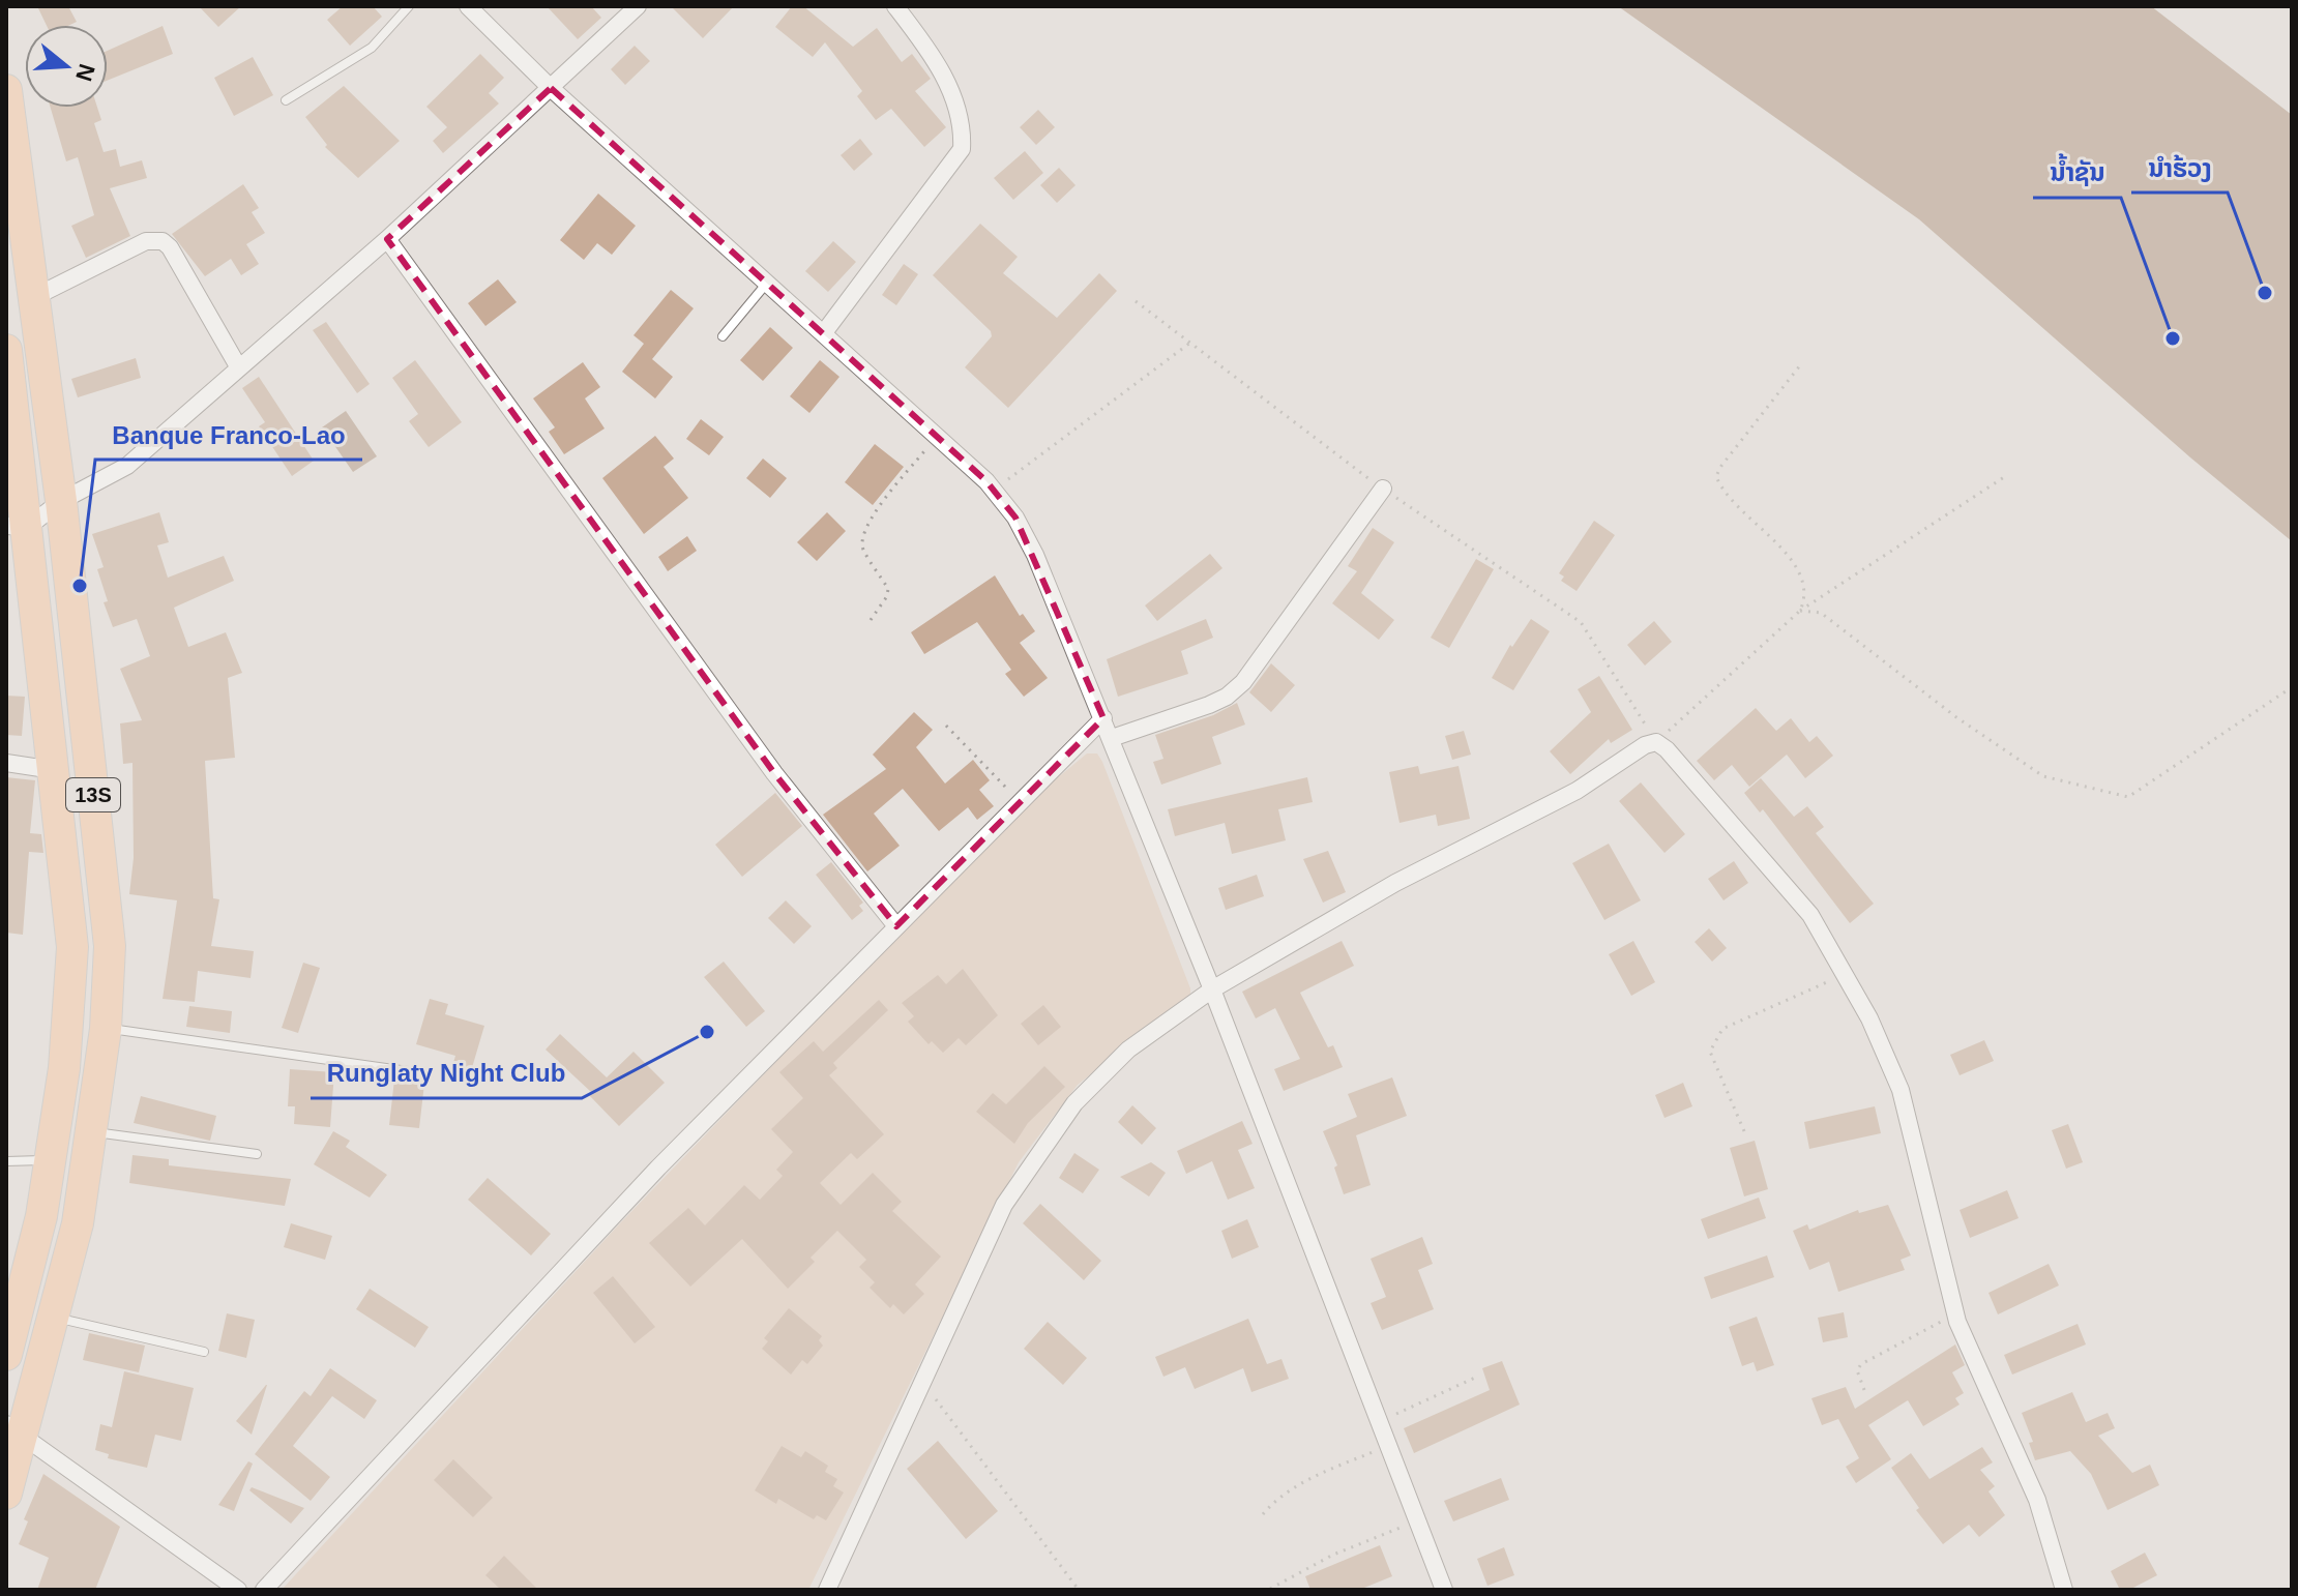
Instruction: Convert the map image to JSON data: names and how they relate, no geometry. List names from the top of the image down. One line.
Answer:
{"streets":{"highway":["13S"]},"places":["ນຳ້ຮວງ","ນ້ຳຊັນ","Banque Franco-Lao","Runglaty Night Club"],"north":"right"}
